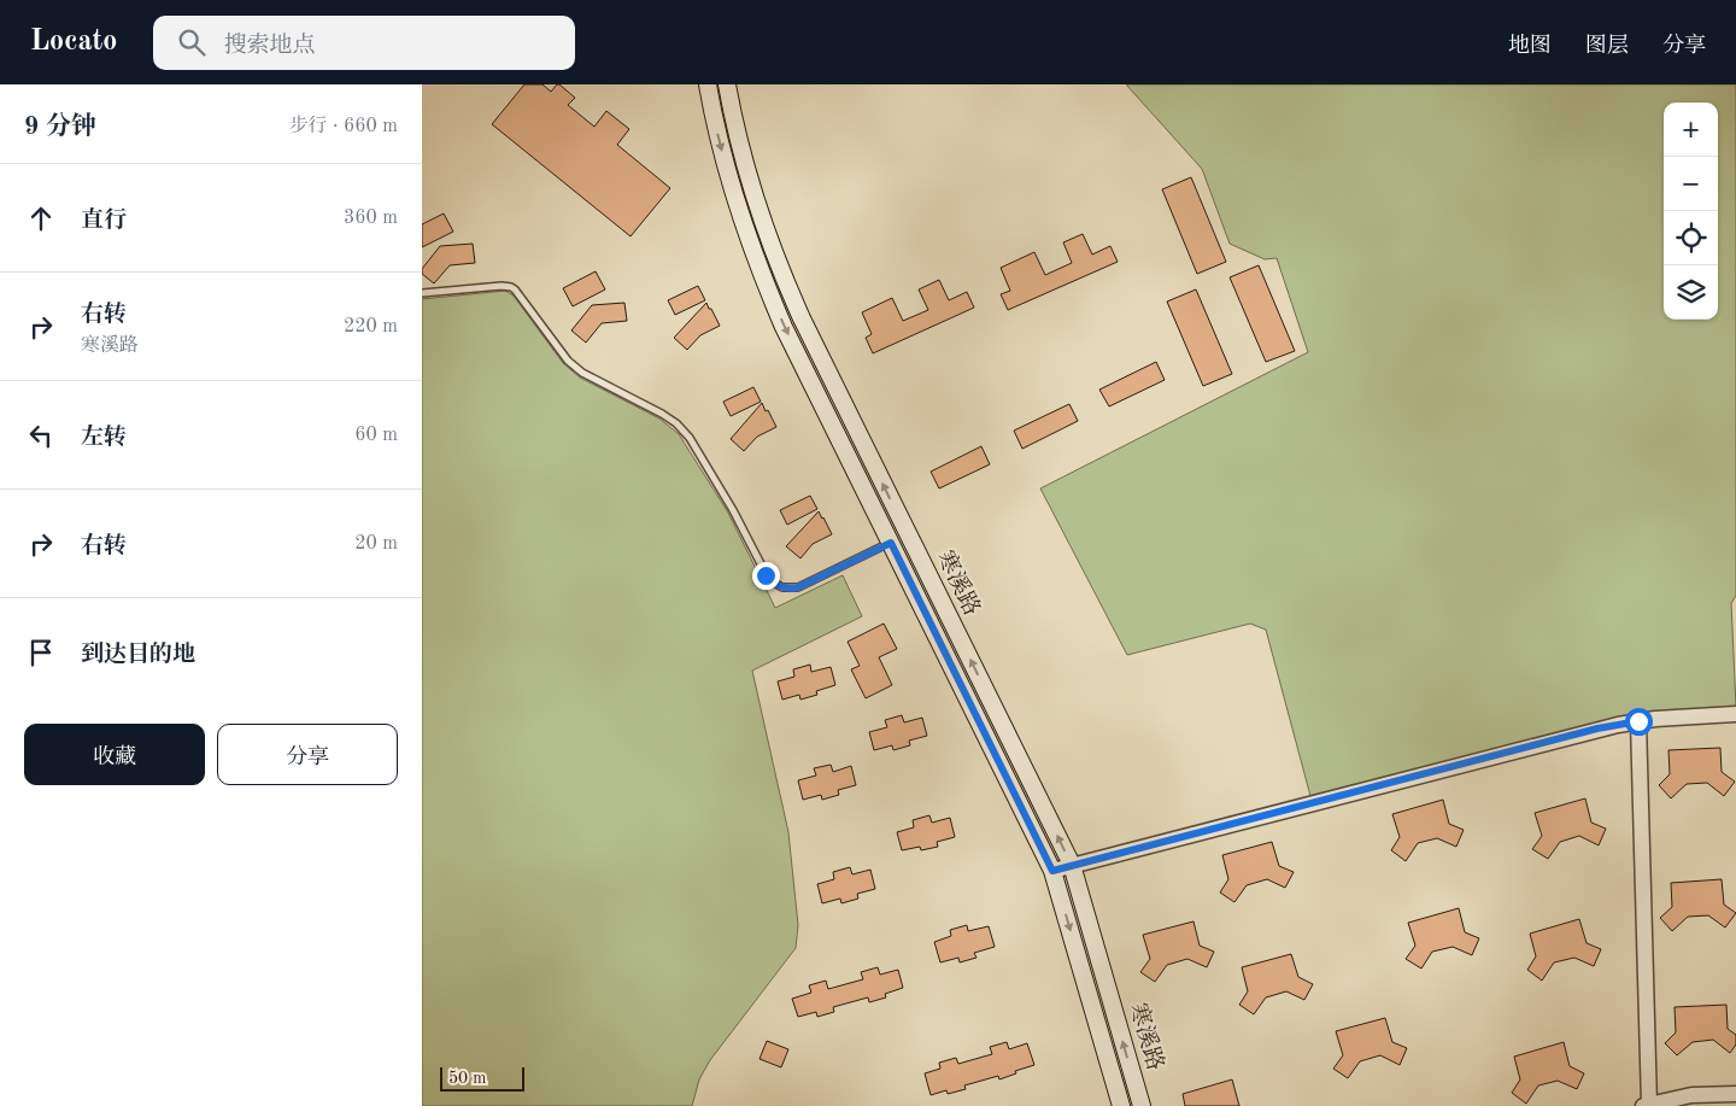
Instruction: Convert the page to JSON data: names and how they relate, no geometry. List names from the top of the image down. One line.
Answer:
{"streets":{"main road":["寒溪路"]},"scale_bar":"50 m","page":{"header":"Locato","search":"搜索地点","nav":["地图","图层","分享"],"heading":["9 分钟","步行 · 660 m"],"map_buttons":["+","−"],"list":[["直行","360 m"],["右转","寒溪路","220 m"],["左转","60 m"],["右转","20 m"],"到达目的地"],"buttons":["收藏","分享"],"scale":"50 m"}}
